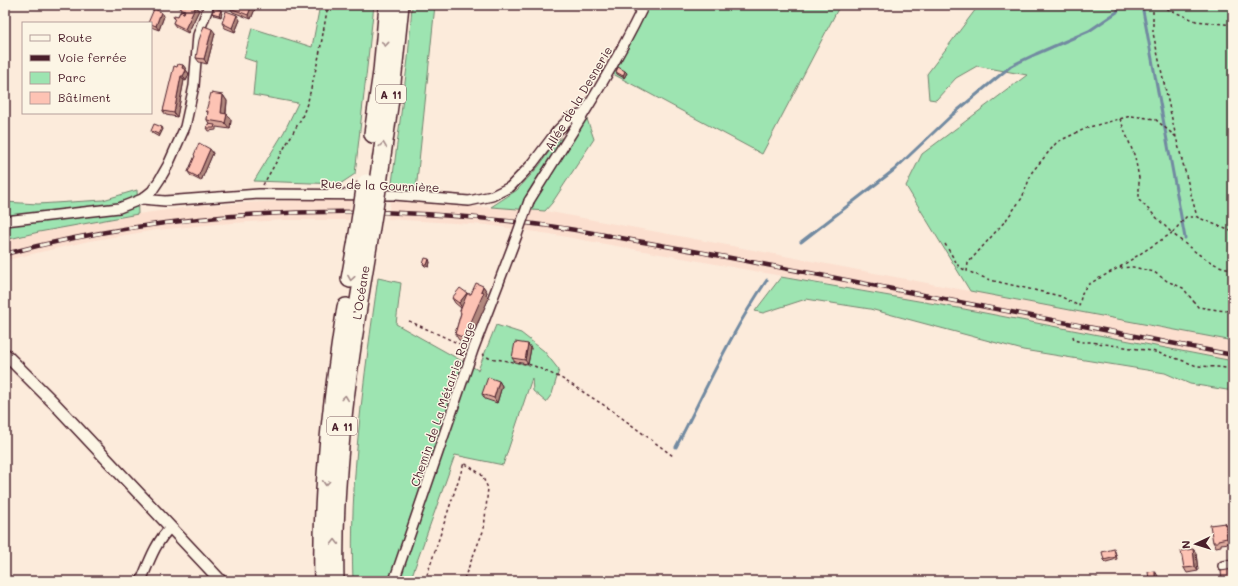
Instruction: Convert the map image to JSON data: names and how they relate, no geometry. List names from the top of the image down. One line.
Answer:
{"streets":{"highway":["A 11","L’Océane"],"street":["Allée de la Desnerie","Rue de la Gournière","Chemin de La Métairie Rouge"]},"crossings":[["Allée de la Desnerie","Rue de la Gournière"],["Allée de la Desnerie","Chemin de La Métairie Rouge"]],"legend":["Route","Voie ferrée","Parc","Bâtiment"],"north":"left"}
